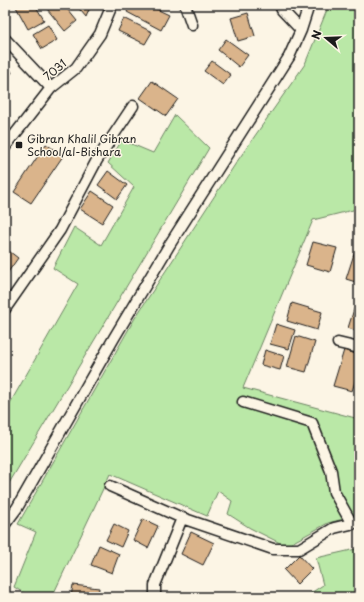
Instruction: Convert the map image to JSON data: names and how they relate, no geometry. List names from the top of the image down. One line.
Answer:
{"streets":{"street":["7031"]},"places":{"transit":["Gibran Khalil Gibran School/al-Bishara"]},"north":"left"}
